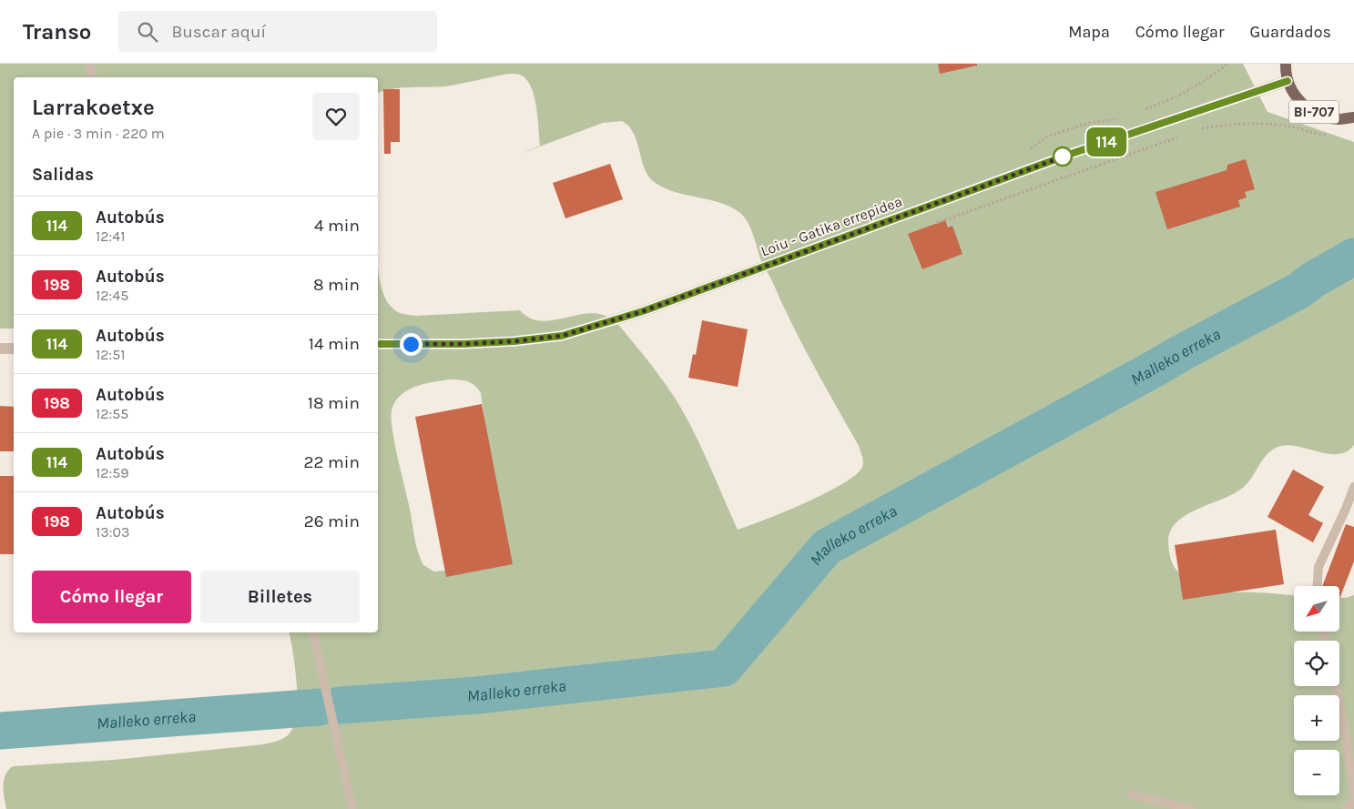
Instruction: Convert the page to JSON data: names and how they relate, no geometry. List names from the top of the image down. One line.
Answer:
{"streets":{"main road":["BI-707"],"street":["Loiu - Gatika errepidea"]},"crossings":[["BI-707","Loiu - Gatika errepidea"]],"water":["Malleko erreka"],"lines":["bus line 114"],"north":"bottom left","page":{"header":"Transo","search":"Buscar aquí","nav":["Mapa","Cómo llegar","Guardados"],"on_map":"114","heading":[["Larrakoetxe","A pie · 3 min · 220 m"],"Salidas"],"list":[{"mark":"114","name":"Autobús","note":"12:41","value":"4 min"},{"mark":"198","name":"Autobús","note":"12:45","value":"8 min"},{"mark":"114","name":"Autobús","note":"12:51","value":"14 min"},{"mark":"198","name":"Autobús","note":"12:55","value":"18 min"},{"mark":"114","name":"Autobús","note":"12:59","value":"22 min"},{"mark":"198","name":"Autobús","note":"13:03","value":"26 min"}],"buttons":["Cómo llegar","Billetes"],"map_buttons":["+","−"]}}
